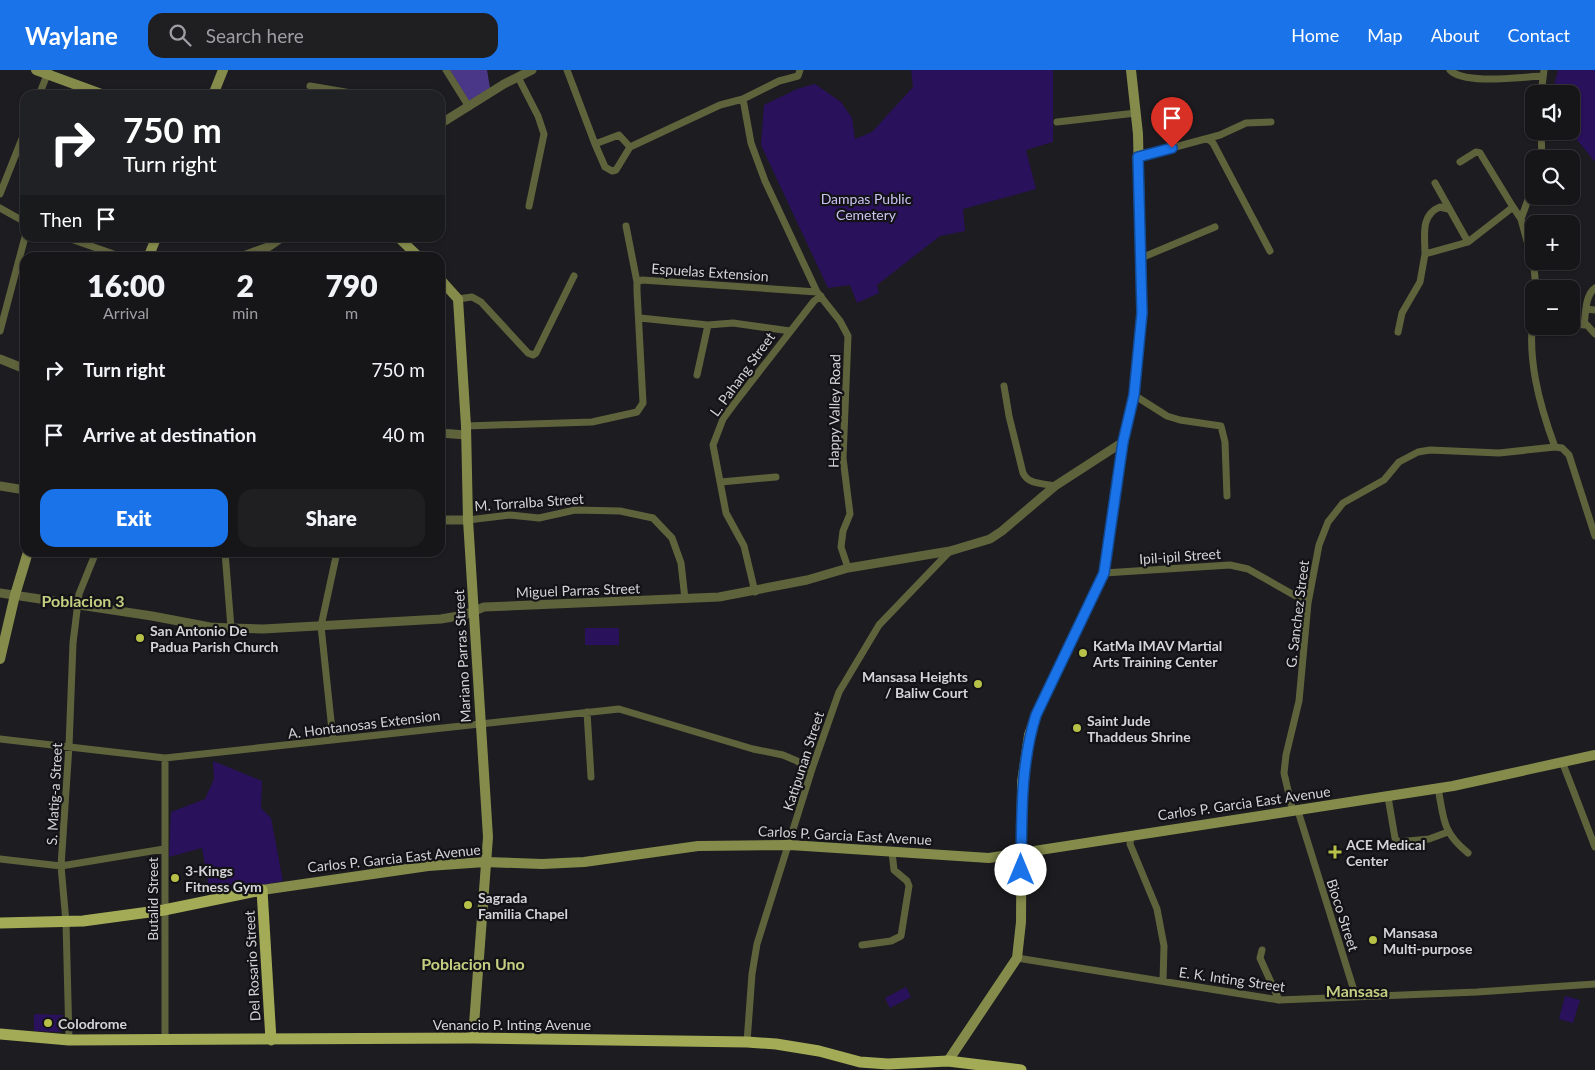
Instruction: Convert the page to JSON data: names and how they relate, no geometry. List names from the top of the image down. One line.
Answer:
{"streets":{"main road":["Mariano Parras Street","Carlos P. Garcia East Avenue","Del Rosario Street","Venancio P. Inting Avenue"],"street":["Espuelas Extension","L. Pahang Street","Happy Valley Road","M. Torralba Street","Ipil-ipil Street","Miguel Parras Street","G. Sanchez Street","A. Hontanosas Extension","Katipunan Street","S. Matig-a Street","Butalid Street","Bioco Street","E. K. Inting Street"]},"crossings":[["Espuelas Extension","L. Pahang Street"],["Espuelas Extension","Happy Valley Road"],["Espuelas Extension","Mariano Parras Street"],["L. Pahang Street","Happy Valley Road"],["L. Pahang Street","Miguel Parras Street"],["Happy Valley Road","Miguel Parras Street"],["M. Torralba Street","Miguel Parras Street"],["M. Torralba Street","Mariano Parras Street"],["Ipil-ipil Street","G. Sanchez Street"],["Miguel Parras Street","Mariano Parras Street"],["Miguel Parras Street","Katipunan Street"],["Miguel Parras Street","S. Matig-a Street"],["G. Sanchez Street","Carlos P. Garcia East Avenue"],["G. Sanchez Street","Bioco Street"],["Mariano Parras Street","A. Hontanosas Extension"],["Mariano Parras Street","Carlos P. Garcia East Avenue"],["Mariano Parras Street","Venancio P. Inting Avenue"],["A. Hontanosas Extension","Katipunan Street"],["A. Hontanosas Extension","S. Matig-a Street"],["A. Hontanosas Extension","Butalid Street"],["Katipunan Street","Carlos P. Garcia East Avenue"],["Katipunan Street","Venancio P. Inting Avenue"],["S. Matig-a Street","Carlos P. Garcia East Avenue"],["S. Matig-a Street","Venancio P. Inting Avenue"],["Carlos P. Garcia East Avenue","Butalid Street"],["Carlos P. Garcia East Avenue","Bioco Street"],["Carlos P. Garcia East Avenue","Del Rosario Street"],["Butalid Street","Venancio P. Inting Avenue"],["Bioco Street","E. K. Inting Street"],["Del Rosario Street","Venancio P. Inting Avenue"]],"districts":["Poblacion 3","Poblacion Uno","Mansasa"],"parks":["Dampas Public Cemetery"],"places":{"other":["San Antonio De Padua Parish Church","KatMa IMAV Martial Arts Training Center","Mansasa Heights / Baliw Court","Saint Jude Thaddeus Shrine","3-Kings Fitness Gym","Sagrada Familia Chapel","Mansasa Multi-purpose","Colodrome"],"health":["ACE Medical Center"]},"page":{"header":"Waylane","search":"Search here","nav":["Home","Map","About","Contact"],"map_buttons":["+","−"],"turn":["750 m","Turn right"],"then":"Then","eta":["16:00","Arrival","2","min","790","m"],"list":[{"name":"Turn right","value":"750 m"},{"name":"Arrive at destination","value":"40 m"}],"buttons":["Exit","Share"]}}
